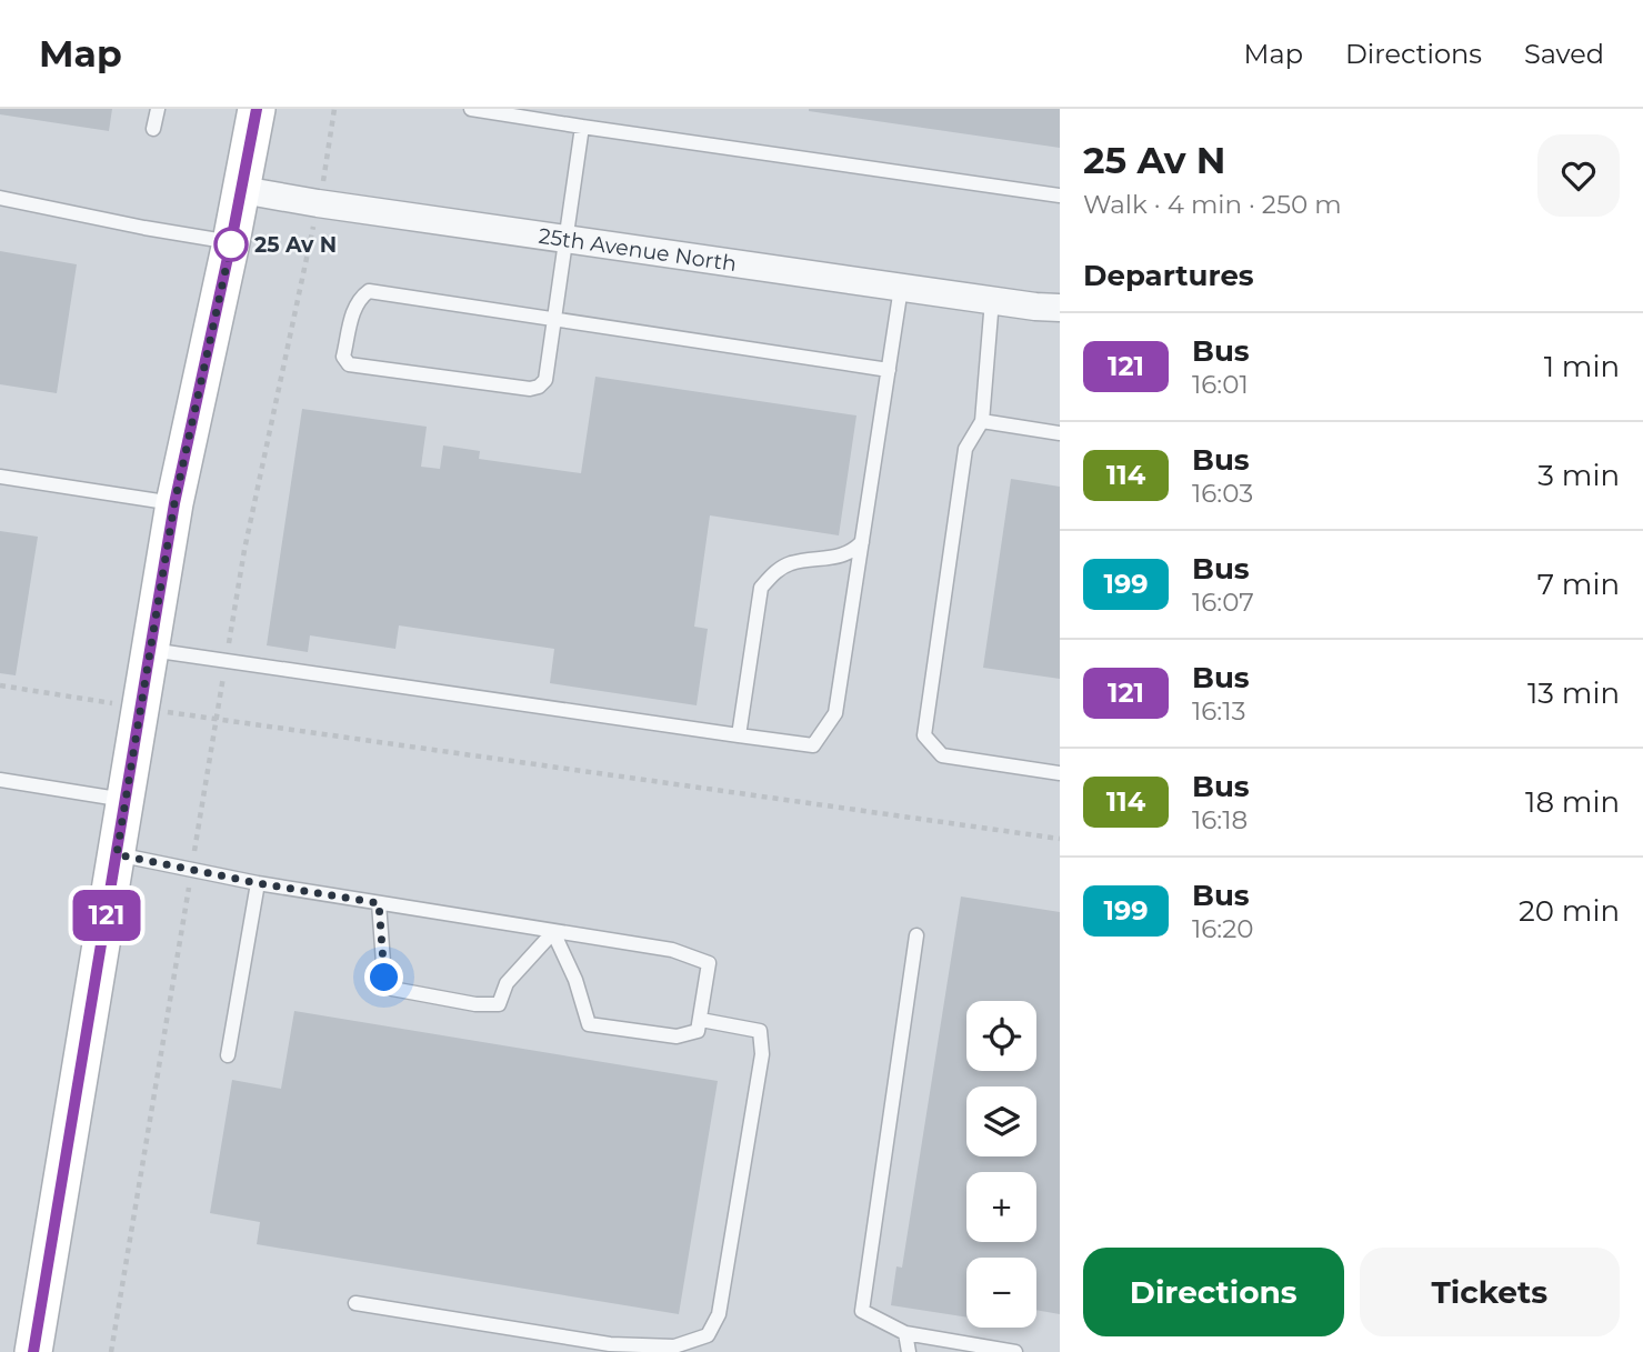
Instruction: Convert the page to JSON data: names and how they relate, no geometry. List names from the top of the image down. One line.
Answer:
{"streets":{"street":["25th Avenue North"]},"places":["25 Av N"],"lines":["bus line 121"],"page":{"header":"Map","nav":["Map","Directions","Saved"],"on_map":"121","heading":[["25 Av N","Walk · 4 min · 250 m"],"Departures"],"list":[{"mark":"121","name":"Bus","note":"16:01","value":"1 min"},{"mark":"114","name":"Bus","note":"16:03","value":"3 min"},{"mark":"199","name":"Bus","note":"16:07","value":"7 min"},{"mark":"121","name":"Bus","note":"16:13","value":"13 min"},{"mark":"114","name":"Bus","note":"16:18","value":"18 min"},{"mark":"199","name":"Bus","note":"16:20","value":"20 min"}],"map_buttons":["+","−"],"buttons":["Directions","Tickets"]}}
